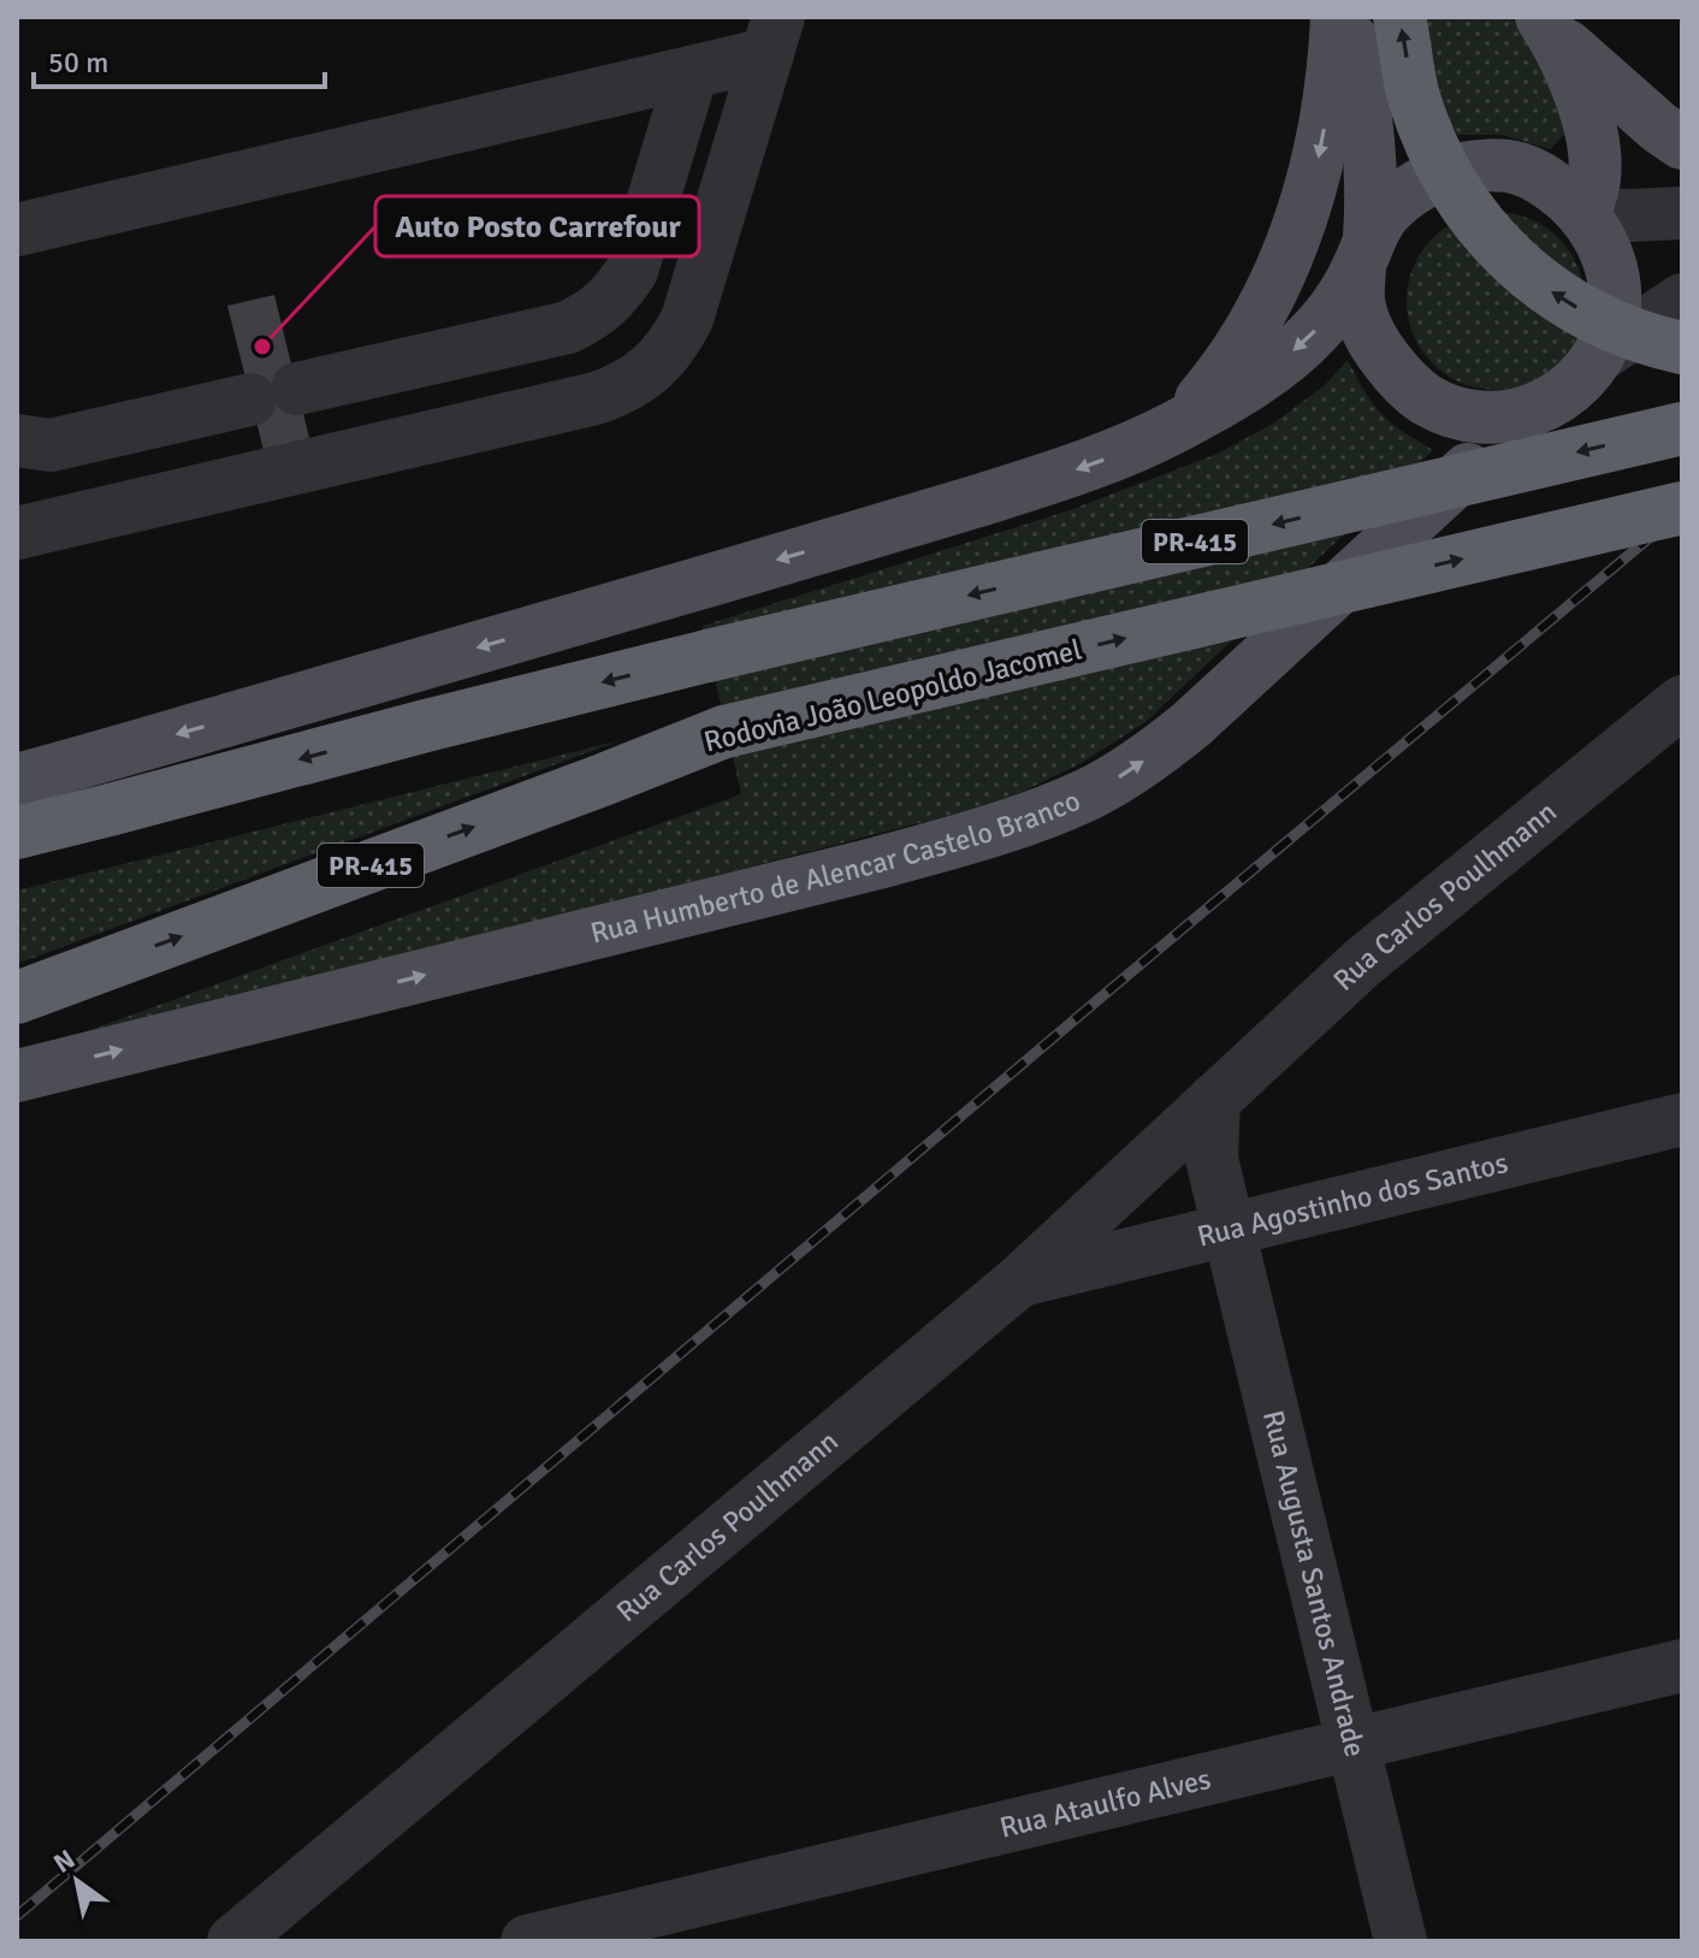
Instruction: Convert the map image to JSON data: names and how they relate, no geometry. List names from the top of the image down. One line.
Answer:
{"streets":{"highway":["PR-415","Rodovia João Leopoldo Jacomel"],"main road":["Rua Humberto de Alencar Castelo Branco"],"street":["Rua Carlos Poulhmann","Rua Agostinho dos Santos","Rua Augusta Santos Andrade","Rua Ataulfo Alves"]},"crossings":[["Rua Carlos Poulhmann","Rua Agostinho dos Santos"],["Rua Agostinho dos Santos","Rua Augusta Santos Andrade"],["Rua Augusta Santos Andrade","Rua Ataulfo Alves"]],"places":["Auto Posto Carrefour"],"scale_bar":"50 m","north":"top left"}
